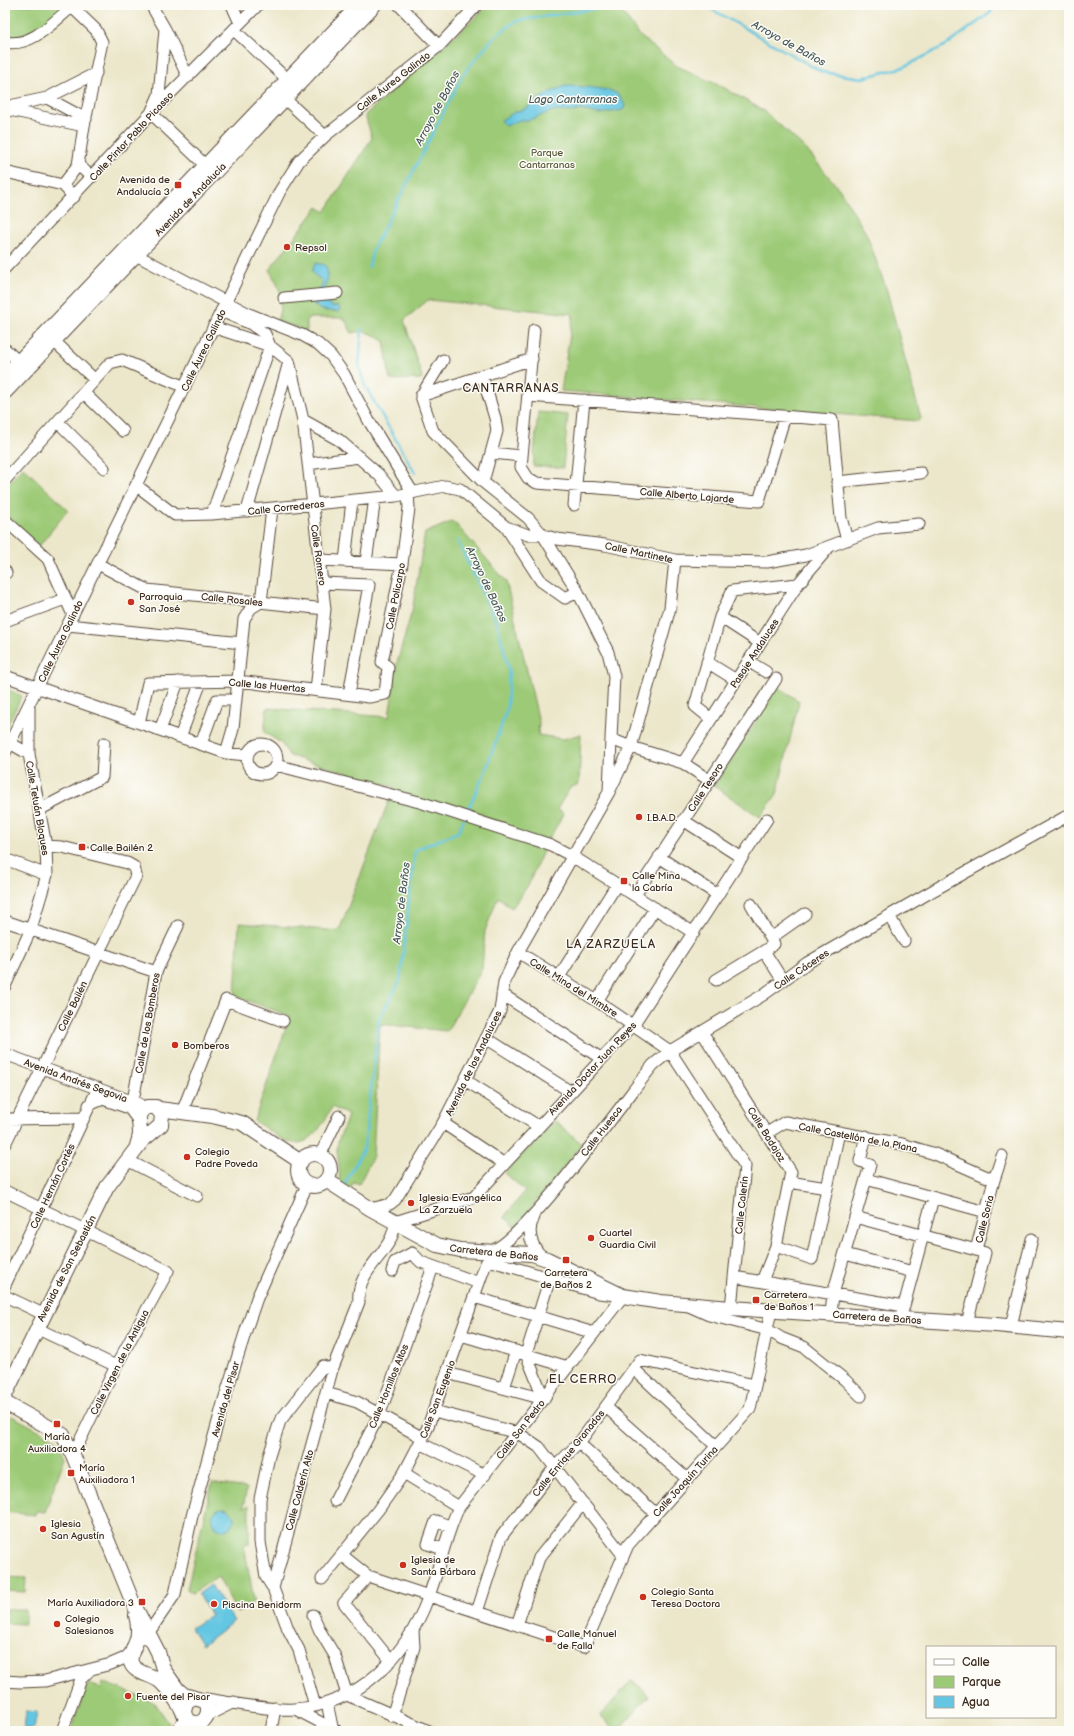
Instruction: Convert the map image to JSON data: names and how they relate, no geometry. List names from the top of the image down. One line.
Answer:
{"streets":{"main road":["Avenida de Andalucía","Avenida Andrés Segovia","Carretera de Baños","Avenida de San Sebastián"],"street":["Calle Áurea Galindo","Calle Pintor Pablo Picasso","Calle Alberto Lajarde","Calle Correderas","Calle Martinete","Calle Romero","Calle Policarpo","Calle Rosales","Pasaje Andaluces","Calle las Huertas","Calle Tesoro","Calle Tetuán Bloques","Calle Cáceres","Calle Mina del Mimbre","Calle Bailén","Calle de los Bomberos","Avenida de los Andaluces","Avenida Doctor Juan Reyes","Calle Huesca","Calle Badajoz","Calle Castellón de la Plana","Calle Hernán Cortés","Calle Calerín","Calle Soria","Calle Virgen de la Antigua","Calle Hornillos Altos","Avenida del Pisar","Calle San Eugenio","Calle San Pedro","Calle Enrique Granados","Calle Joaquín Turina","Calle Calderín Alto"]},"crossings":[["Calle Áurea Galindo","Calle Correderas"],["Calle Áurea Galindo","Calle Rosales"],["Calle Áurea Galindo","Calle Tetuán Bloques"],["Calle Correderas","Calle Martinete"],["Calle Correderas","Calle Romero"],["Calle Correderas","Calle Policarpo"],["Calle Martinete","Pasaje Andaluces"],["Calle Martinete","Avenida de los Andaluces"],["Calle Romero","Calle Rosales"],["Calle Romero","Calle las Huertas"],["Calle Policarpo","Calle las Huertas"],["Calle Tetuán Bloques","Calle Bailén"],["Calle Cáceres","Calle Mina del Mimbre"],["Calle Cáceres","Calle Huesca"],["Calle Cáceres","Calle Badajoz"],["Calle Cáceres","Calle Calerín"],["Calle Mina del Mimbre","Avenida de los Andaluces"],["Calle Mina del Mimbre","Avenida Doctor Juan Reyes"],["Calle Mina del Mimbre","Calle Huesca"],["Calle Mina del Mimbre","Calle Calerín"],["Calle Bailén","Avenida Andrés Segovia"],["Calle de los Bomberos","Avenida Andrés Segovia"],["Avenida Doctor Juan Reyes","Carretera de Baños"],["Avenida Doctor Juan Reyes","Calle Calderín Alto"],["Avenida Andrés Segovia","Calle Hernán Cortés"],["Avenida Andrés Segovia","Avenida de San Sebastián"],["Avenida Andrés Segovia","Avenida del Pisar"],["Calle Huesca","Calle Calerín"],["Calle Huesca","Carretera de Baños"],["Calle Huesca","Calle San Eugenio"],["Calle Badajoz","Calle Castellón de la Plana"],["Calle Badajoz","Carretera de Baños"],["Calle Castellón de la Plana","Calle Soria"],["Calle Calerín","Carretera de Baños"],["Calle Soria","Carretera de Baños"],["Carretera de Baños","Calle San Eugenio"],["Carretera de Baños","Calle San Pedro"],["Carretera de Baños","Calle Joaquín Turina"],["Carretera de Baños","Calle Calderín Alto"],["Avenida de San Sebastián","Calle Virgen de la Antigua"]],"districts":["CANTARRANAS","LA ZARZUELA","EL CERRO"],"water":["Arroyo de Baños","Lago Cantarranas"],"parks":["Parque Cantarranas"],"places":{"transit":["Avenida de Andalucía 3","Calle Bailén 2","Calle Mina la Cabría","Carretera de Baños 2","Carretera de Baños 1","María Auxiliadora 4","María Auxiliadora 1","María Auxiliadora 3","Calle Manuel de Falla"],"other":["Repsol","Parroquia San José","I.B.A.D.","Bomberos","Colegio Padre Poveda","Iglesia Evangélica La Zarzuela","Cuartel Guardia Civil","Iglesia San Agustín","Iglesia de Santa Bárbara","Colegio Santa Teresa Doctora","Piscina Benidorm","Colegio Salesianos","Fuente del Pisar"]},"legend":["Calle","Parque","Agua"]}
